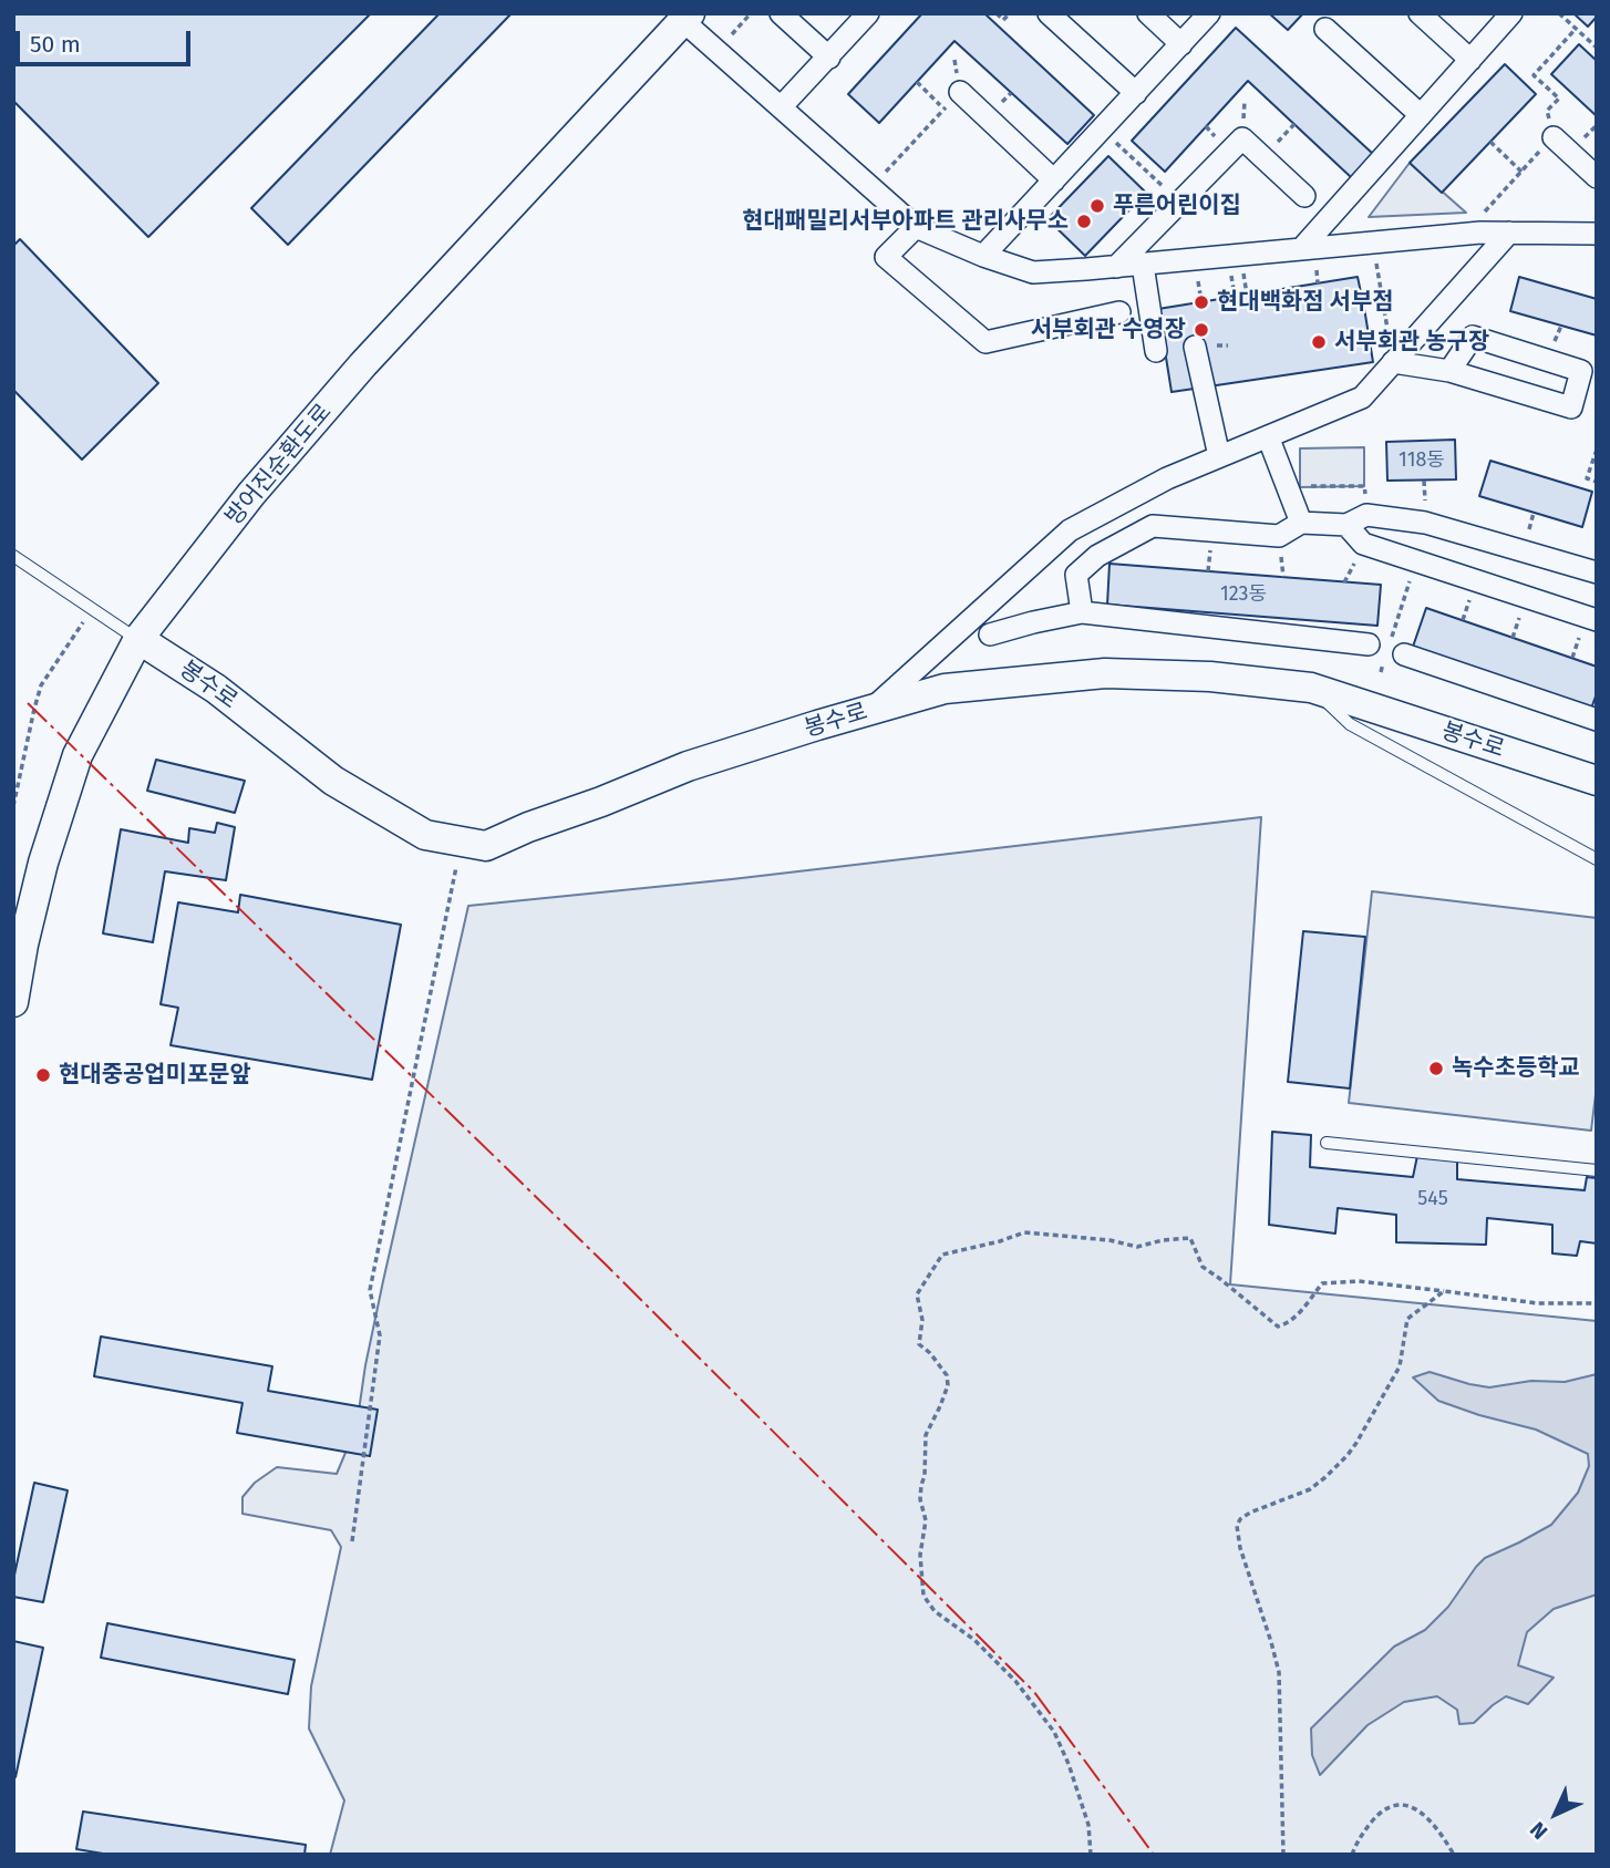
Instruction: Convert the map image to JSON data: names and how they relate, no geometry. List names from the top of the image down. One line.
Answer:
{"streets":{"main road":["방어진순환도로","봉수로"]},"crossings":[["방어진순환도로","봉수로"]],"places":["푸른어린이집","현대패밀리서부아파트 관리사무소","현대백화점 서부점","서부회관 수영장","서부회관 농구장","녹수초등학교","현대중공업미포문앞"],"house_numbers":["118동","123동","545"],"scale_bar":"50 m","north":"bottom left"}
